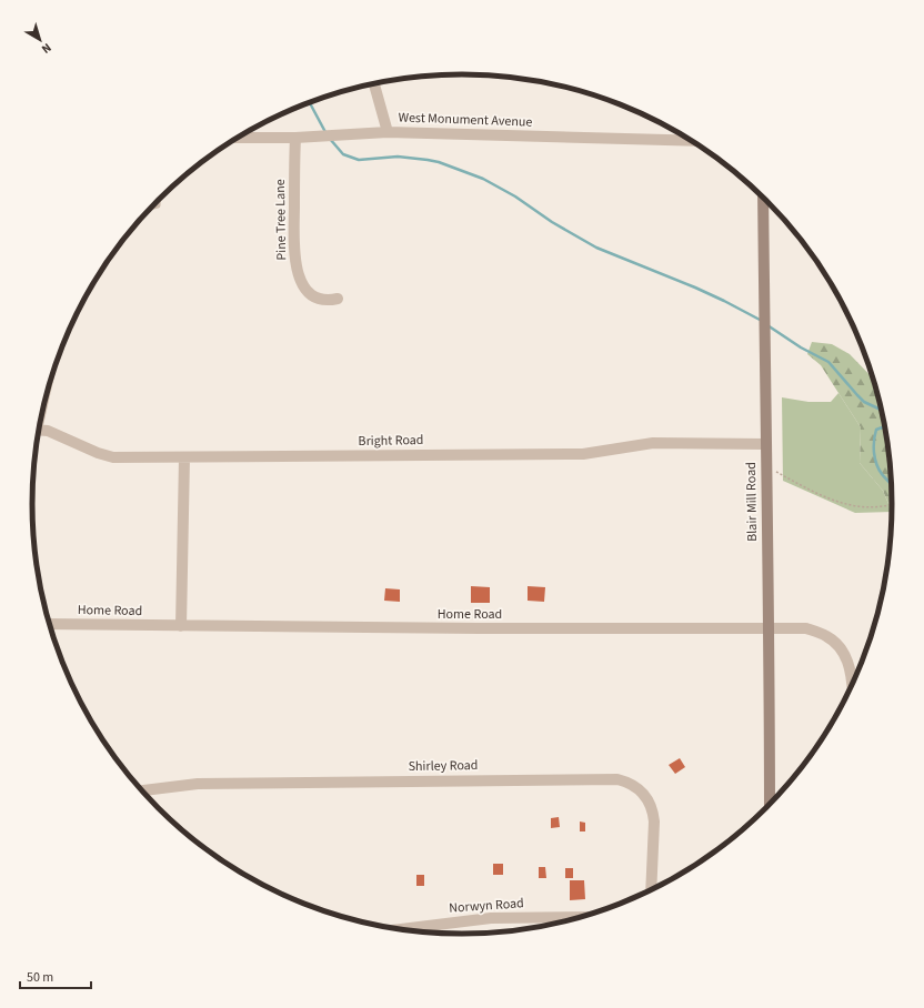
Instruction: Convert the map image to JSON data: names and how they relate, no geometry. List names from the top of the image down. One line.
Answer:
{"streets":{"main road":["Blair Mill Road"],"street":["West Monument Avenue","Pine Tree Lane","Bright Road","Home Road","Shirley Road","Norwyn Road"]},"crossings":[["West Monument Avenue","Pine Tree Lane"],["Bright Road","Blair Mill Road"],["Blair Mill Road","Home Road"]],"scale_bar":"50 m","north":"bottom right"}
